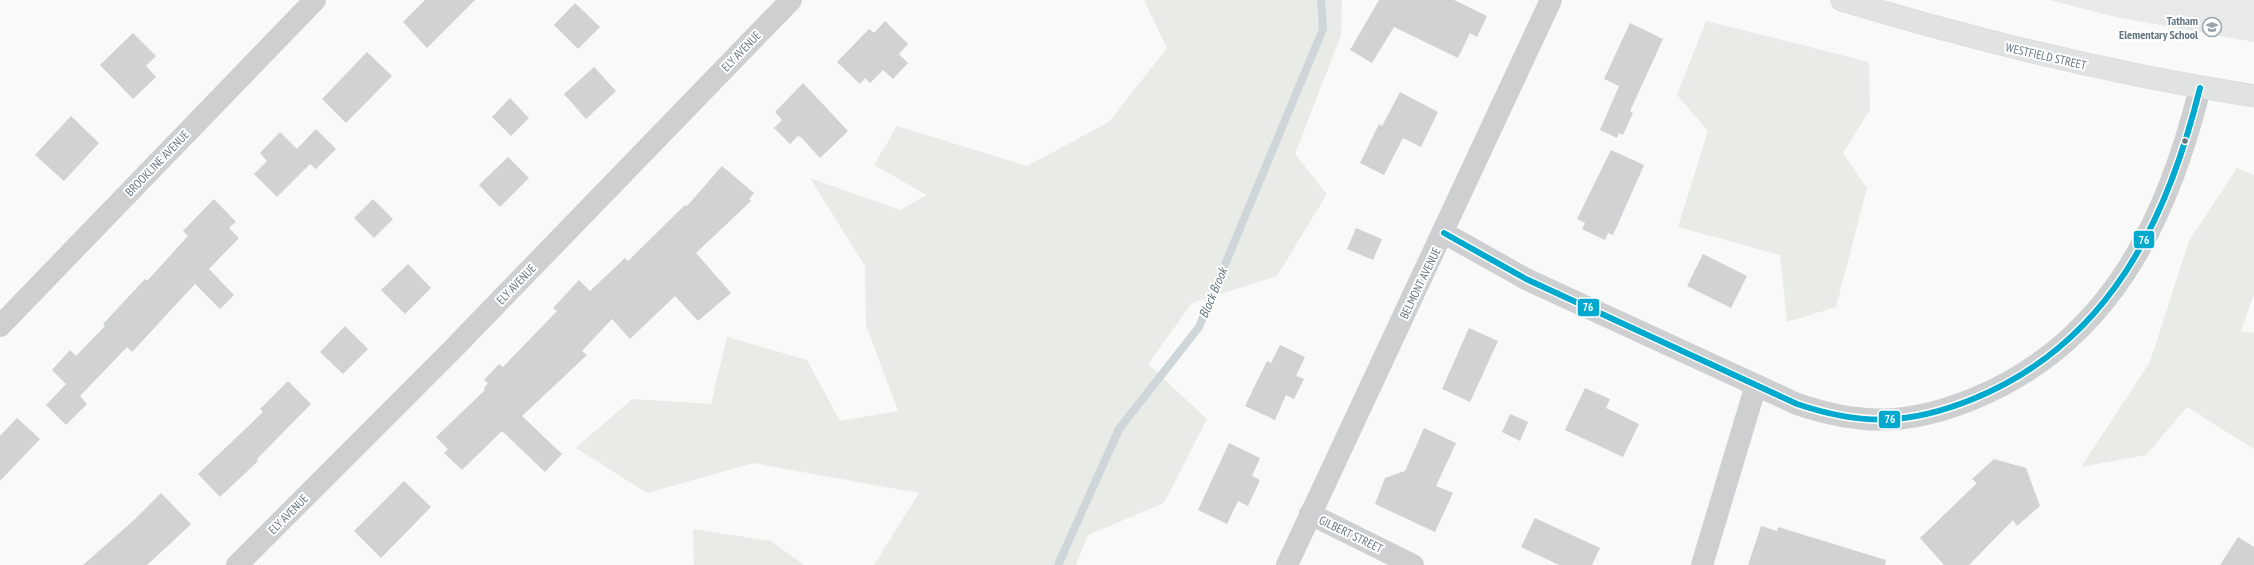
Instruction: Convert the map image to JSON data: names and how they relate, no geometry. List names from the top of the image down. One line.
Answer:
{"streets":{"main road":["WESTFIELD STREET"],"street":["ELY AVENUE","BROOKLINE AVENUE","BELMONT AVENUE","GILBERT STREET"]},"crossings":[["BELMONT AVENUE","GILBERT STREET"]],"water":["Block Brook"],"places":{"school or university":["Tatham Elementary School"]},"lines":["transit line 76"]}
